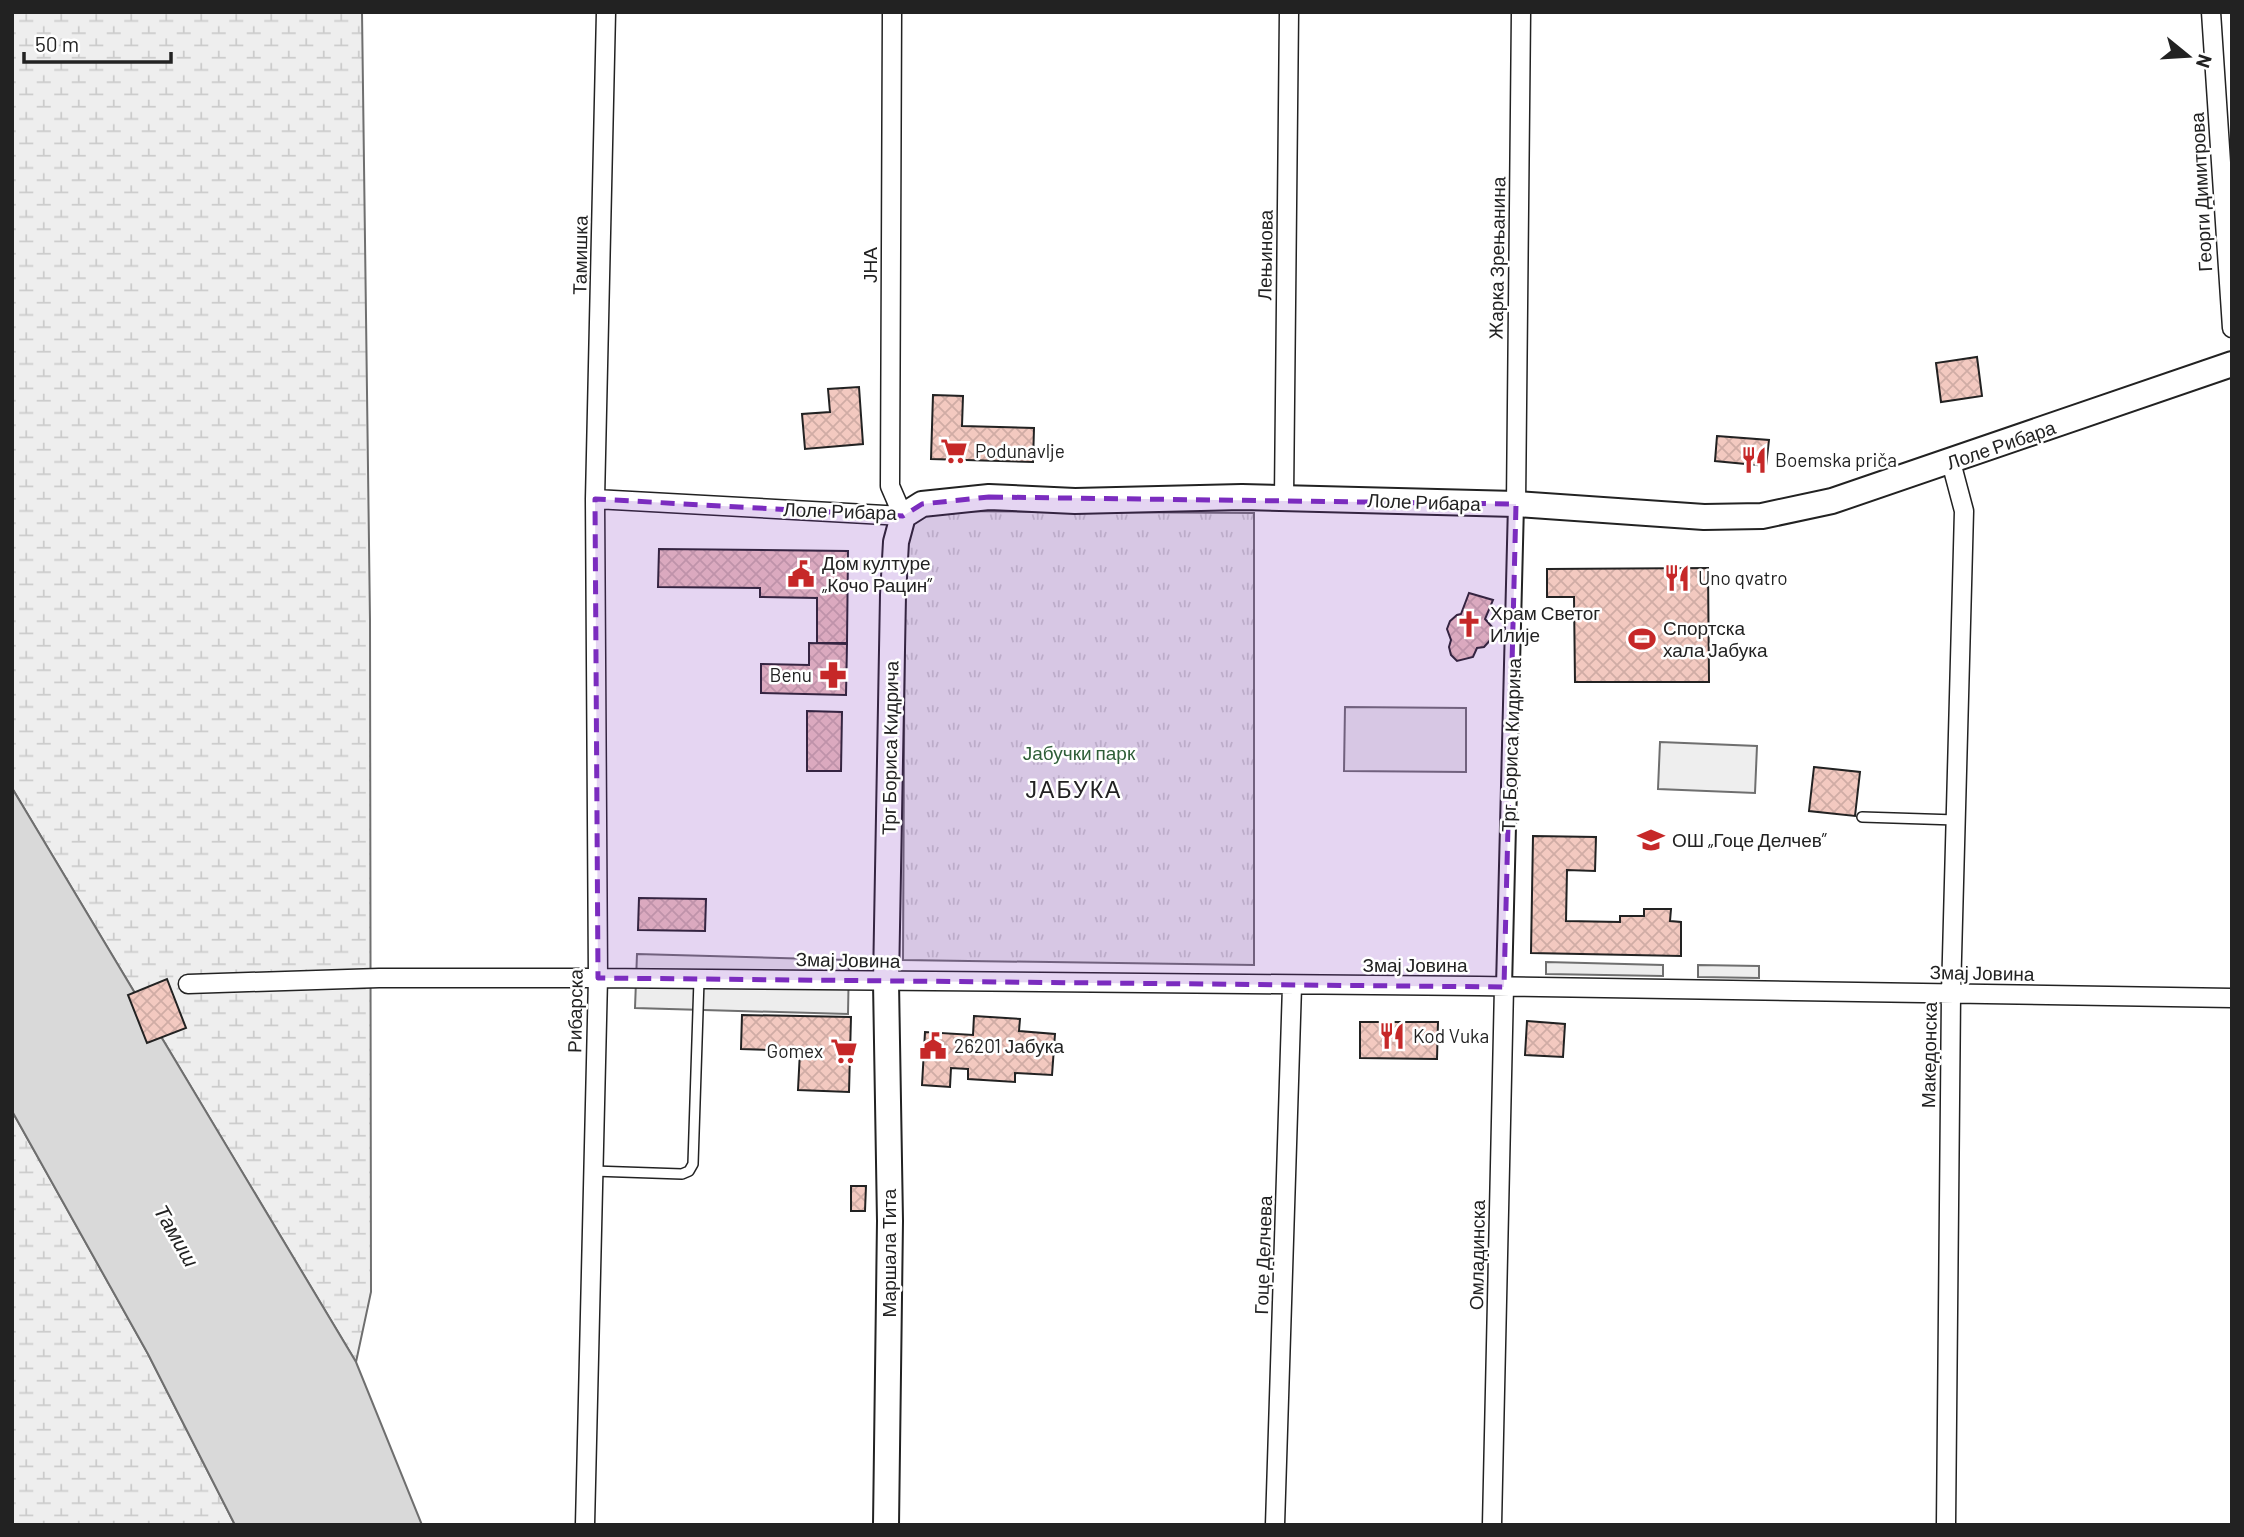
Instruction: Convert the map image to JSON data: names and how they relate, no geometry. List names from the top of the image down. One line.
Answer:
{"streets":{"main road":["Лоле Рибара","Трг Бориса Кидрича","Маршала Тита"],"street":["Георги Димитрова","Тамишка","Лењинова","Жарка Зрењанина","ЈНА","Змај Јовина","Рибарска","Македонска","Гоце Делчева","Омладинска"]},"crossings":[["Тамишка","Лоле Рибара"],["Тамишка","Рибарска"],["Лењинова","Лоле Рибара"],["Жарка Зрењанина","Лоле Рибара"],["Жарка Зрењанина","Трг Бориса Кидрича"],["ЈНА","Лоле Рибара"],["ЈНА","Трг Бориса Кидрича"],["Лоле Рибара","Трг Бориса Кидрича"],["Лоле Рибара","Рибарска"],["Лоле Рибара","Македонска"],["Трг Бориса Кидрича","Змај Јовина"],["Трг Бориса Кидрича","Маршала Тита"],["Трг Бориса Кидрича","Омладинска"],["Змај Јовина","Рибарска"],["Змај Јовина","Македонска"],["Змај Јовина","Маршала Тита"],["Змај Јовина","Гоце Делчева"],["Змај Јовина","Омладинска"]],"districts":["ЈАБУКА"],"water":["Тамиш"],"parks":["Јабучки парк"],"places":{"supermarket":["Podunavlje","Gomex"],"restaurant":["Boemska priča","Uno qvatro","Kod Vuka"],"public building":["Дом културе „Кочо Рацин”","26201 Јабука"],"church":["Храм Светог Илије"],"sports":["Спортска хала Јабука"],"pharmacy":["Benu"],"school or university":["ОШ „Гоце Делчев”"]},"scale_bar":"50 m","north":"right"}
